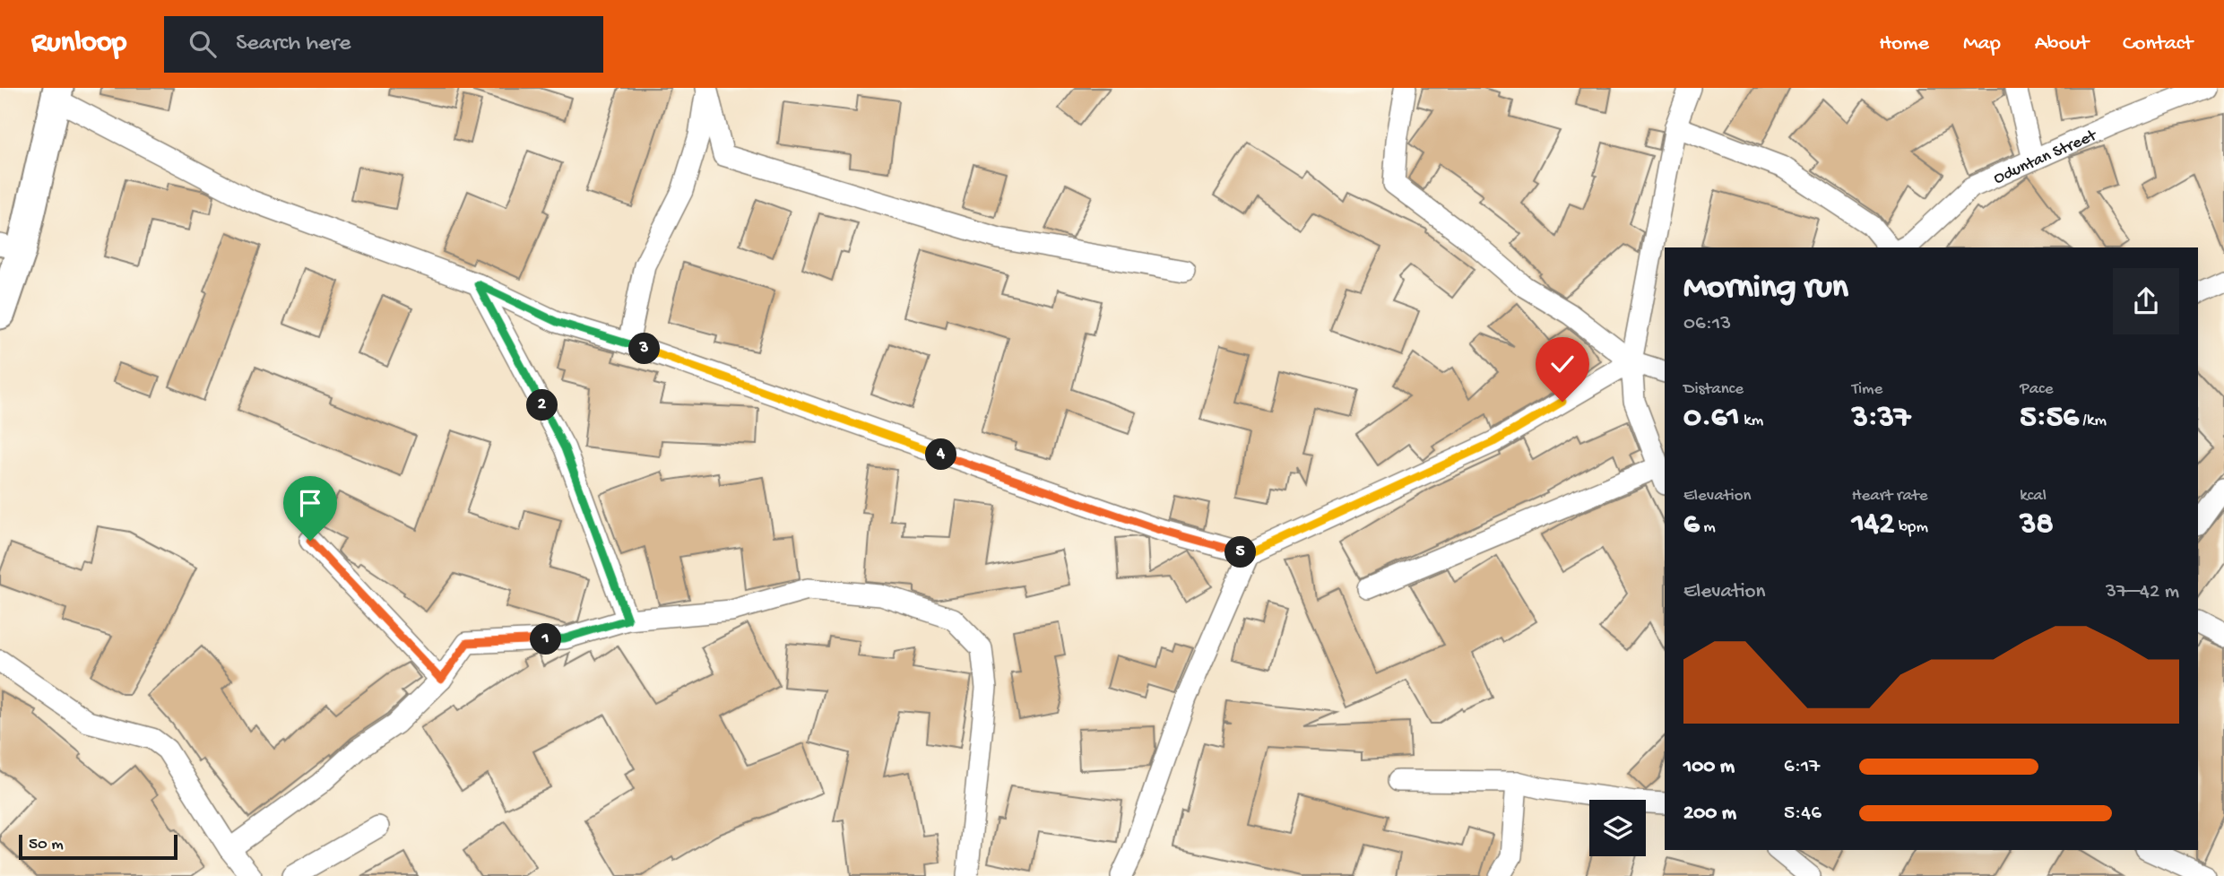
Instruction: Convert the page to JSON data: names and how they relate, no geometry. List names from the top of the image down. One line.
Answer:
{"streets":{"street":["Oduntan Street"]},"scale_bar":"50 m","page":{"header":"Runloop","search":"Search here","nav":["Home","Map","About","Contact"],"heading":["Morning run","06:13"],"pins":["3","2","4","5","1"],"stats":[["Distance","0.61 km"],["Time","3:37"],["Pace","5:56 /km"],["Elevation","6 m"],["Heart rate","142 bpm"],["kcal","38"]],"chart":["Elevation","37–42 m"],"list":[{"name":"100 m","note":"6:17"},{"name":"200 m","note":"5:46"}],"scale":"50 m"}}
